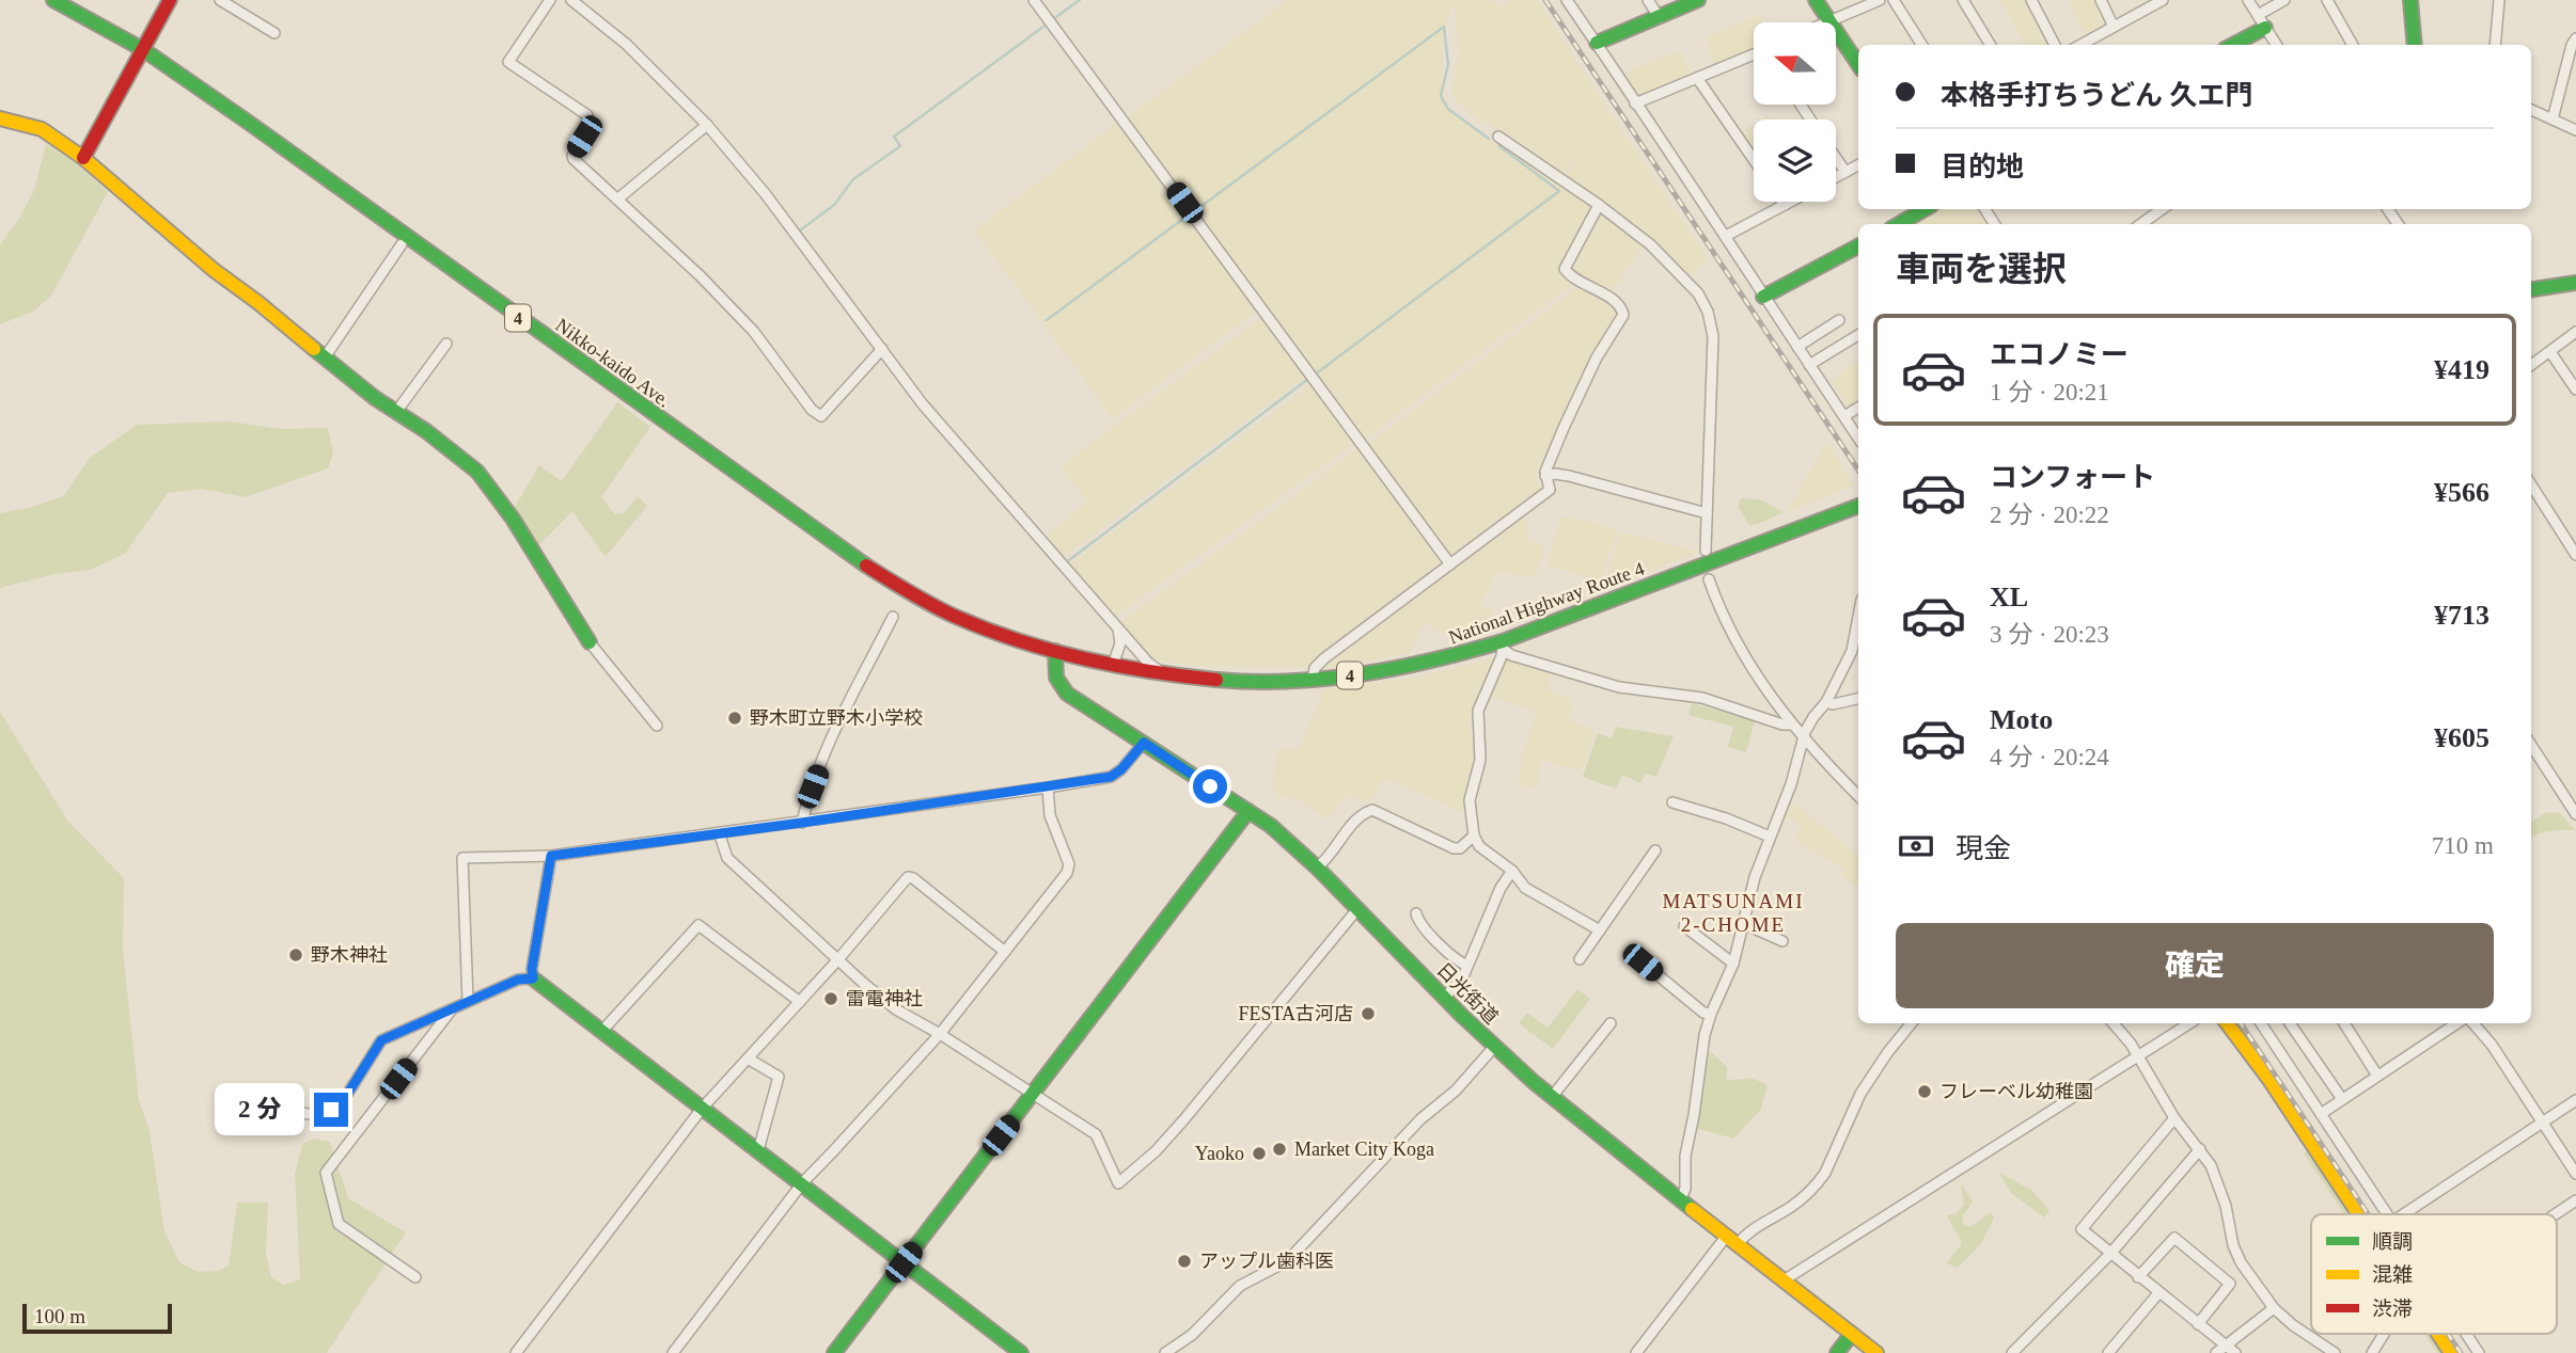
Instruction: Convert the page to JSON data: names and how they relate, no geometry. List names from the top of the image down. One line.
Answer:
{"streets":{"main road":["4","Nikko-kaido Ave.","National Highway Route 4","日光街道"]},"crossings":[["Nikko-kaido Ave.","National Highway Route 4"],["Nikko-kaido Ave.","日光街道"],["National Highway Route 4","日光街道"]],"districts":["MATSUNAMI 2-CHOME"],"places":["野木町立野木小学校","野木神社","雷電神社","FESTA古河店","フレーベル幼稚園","Market City Koga","Yaoko","アップル歯科医"],"legend":["順調","混雑","渋滞"],"scale_bar":"100 m","north":"left","page":{"banner":["本格手打ちうどん 久エ門","目的地"],"heading":"車両を選択","list":[{"name":"エコノミー","note":"1 分 · 20:21","value":"¥419"},{"name":"コンフォート","note":"2 分 · 20:22","value":"¥566"},{"name":"XL","note":"3 分 · 20:23","value":"¥713"},{"name":"Moto","note":"4 分 · 20:24","value":"¥605"}],"pay":["現金","710 m"],"buttons":"確定","bubble":"2 分","scale":"100 m"}}
